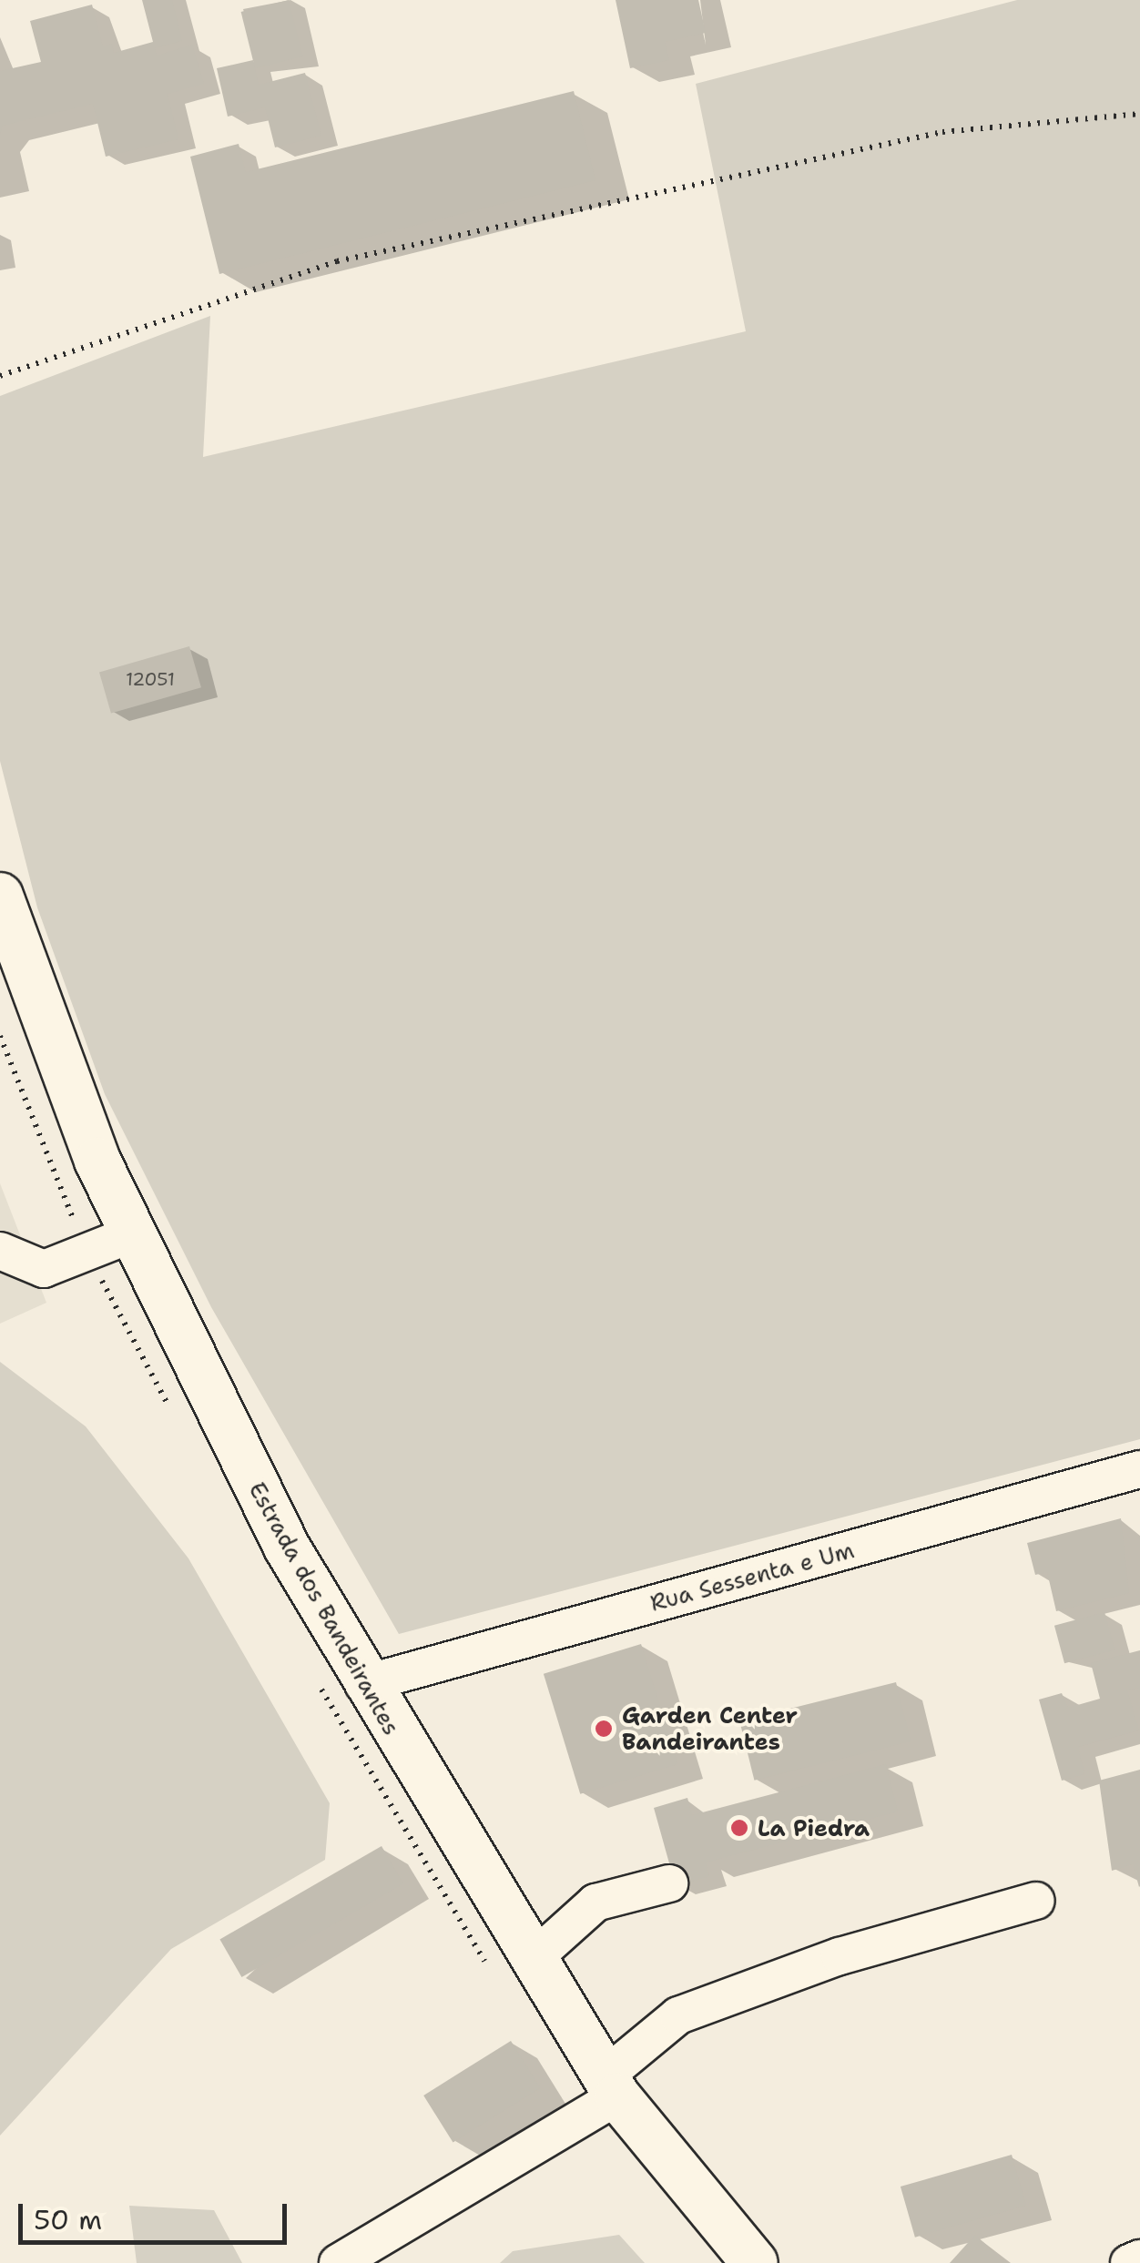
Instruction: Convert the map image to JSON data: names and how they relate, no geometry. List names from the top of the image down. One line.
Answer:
{"streets":{"main road":["Estrada dos Bandeirantes"],"street":["Rua Sessenta e Um"]},"crossings":[["Rua Sessenta e Um","Estrada dos Bandeirantes"]],"places":["Garden Center Bandeirantes","La Piedra"],"house_numbers":["12051"],"scale_bar":"50 m"}
